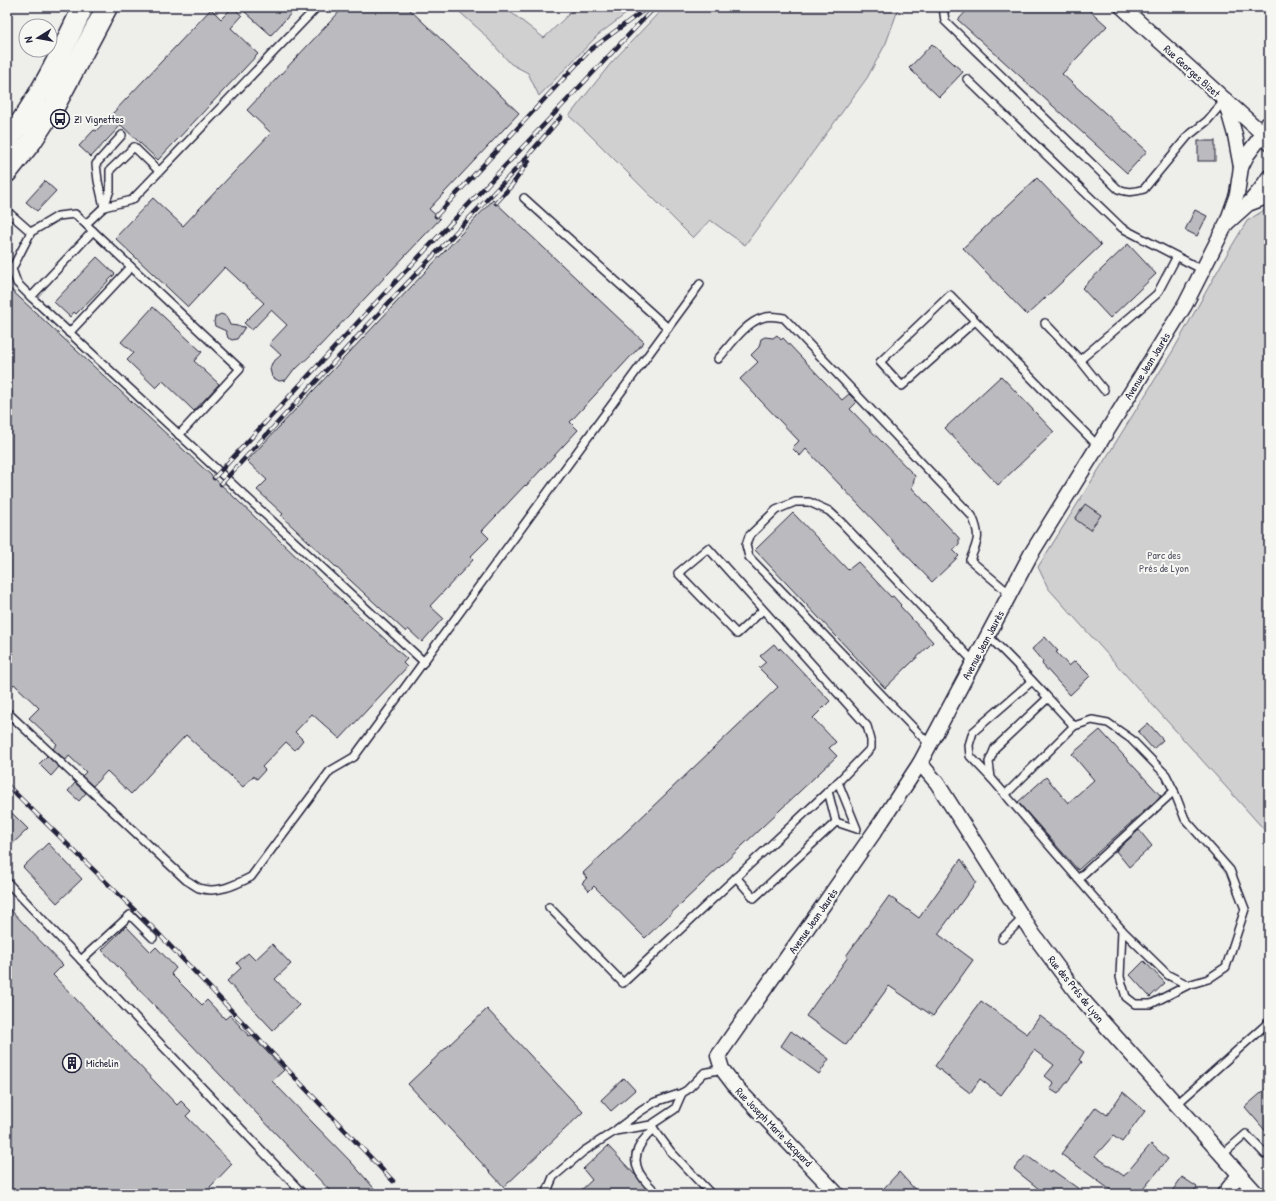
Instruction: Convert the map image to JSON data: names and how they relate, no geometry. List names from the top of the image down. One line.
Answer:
{"streets":{"street":["Rue Georges Bizet","Avenue Jean Jaurès","Rue des Prés de Lyon","Rue Joseph Marie Jacquard"]},"crossings":[["Rue Georges Bizet","Avenue Jean Jaurès"],["Avenue Jean Jaurès","Rue des Prés de Lyon"],["Avenue Jean Jaurès","Rue Joseph Marie Jacquard"]],"parks":["Parc des Prés de Lyon"],"places":{"bus stop":["ZI Vignettes"],"building":["Michelin"]},"north":"left"}
